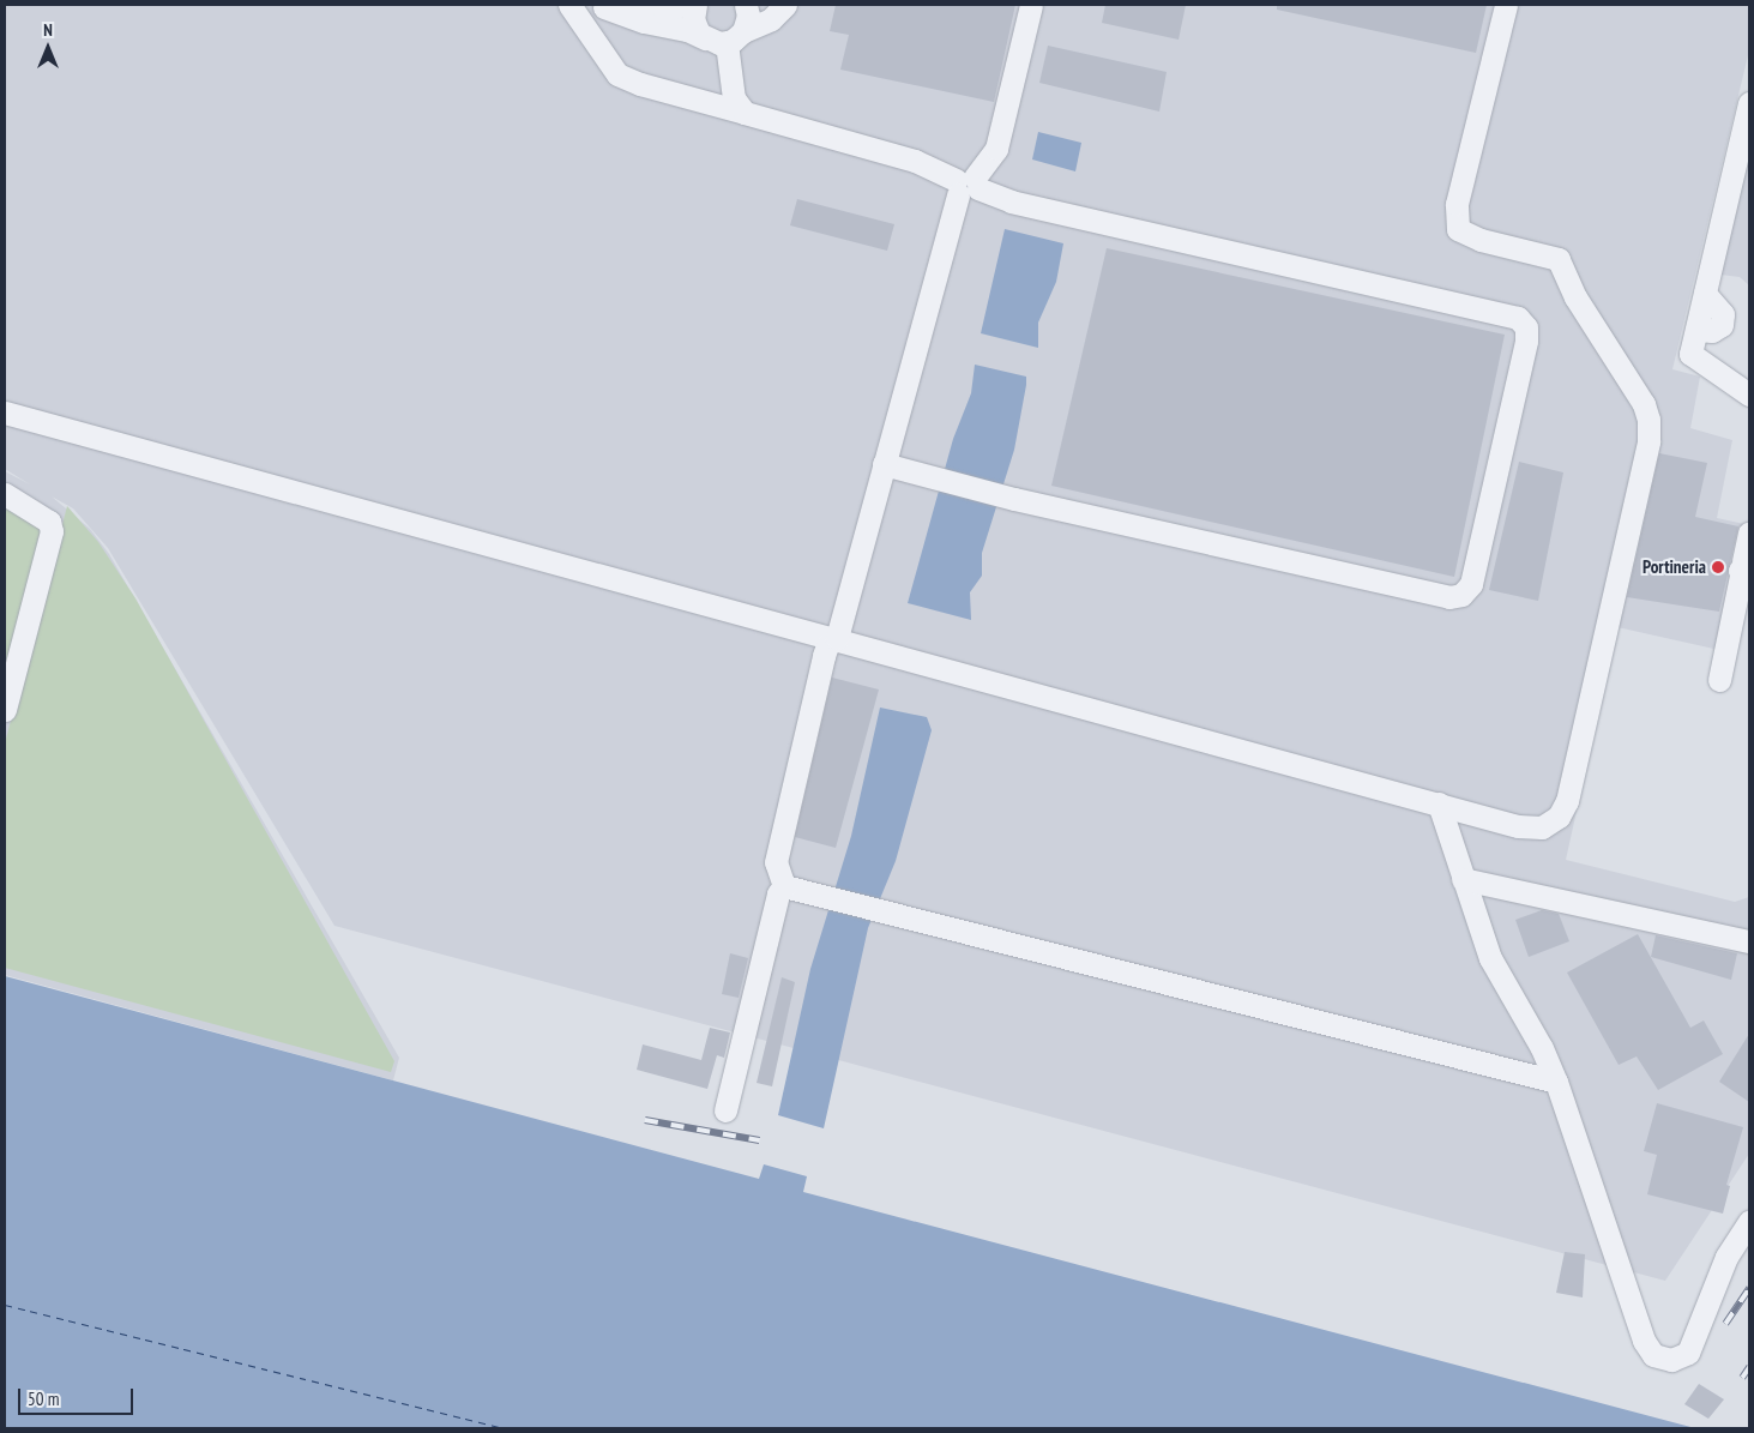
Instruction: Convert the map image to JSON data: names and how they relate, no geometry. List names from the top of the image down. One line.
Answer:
{"places":["Portineria"],"scale_bar":"50 m","north":"top"}
